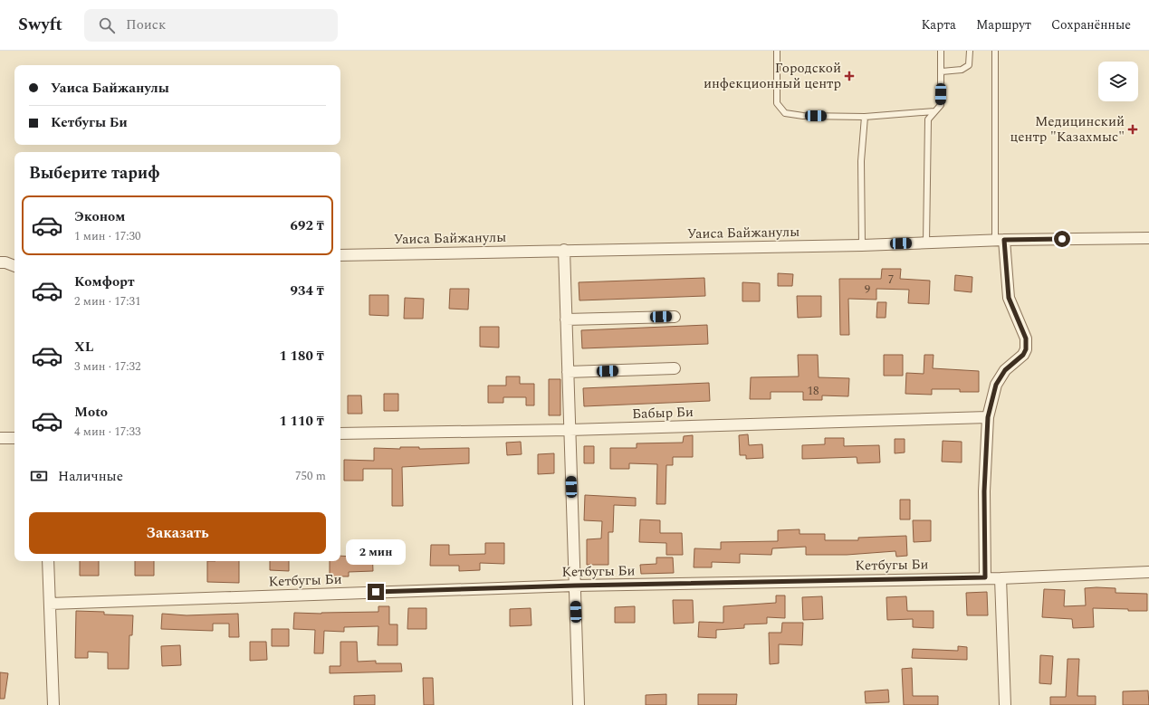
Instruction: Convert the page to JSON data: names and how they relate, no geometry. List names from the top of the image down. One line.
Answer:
{"streets":{"street":["Уаиса Байжанулы","Бабыр Би","Кетбугы Би"]},"places":{"health":["Городской инфекционный центр","Медицинский центр \"Казахмыс\""]},"house_numbers":["7","9","18"],"page":{"header":"Swyft","search":"Поиск","nav":["Карта","Маршрут","Сохранённые"],"banner":["Уаиса Байжанулы","Кетбугы Би"],"heading":"Выберите тариф","list":[{"name":"Эконом","note":"1 мин · 17:30","value":"692 ₸"},{"name":"Комфорт","note":"2 мин · 17:31","value":"934 ₸"},{"name":"XL","note":"3 мин · 17:32","value":"1 180 ₸"},{"name":"Moto","note":"4 мин · 17:33","value":"1 110 ₸"}],"pay":["Наличные","750 m"],"buttons":"Заказать","bubble":"2 мин"}}
